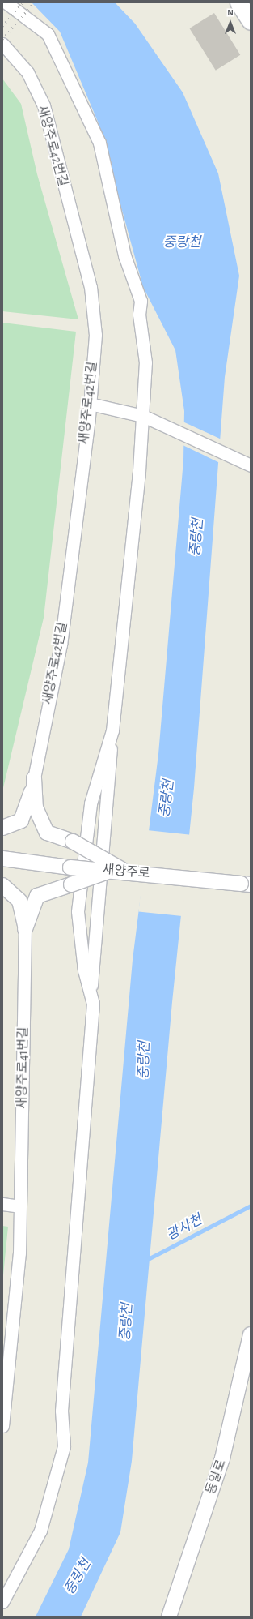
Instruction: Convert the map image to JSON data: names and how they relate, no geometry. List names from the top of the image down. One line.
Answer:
{"streets":{"street":["새양주로42번길","새양주로","새양주로41번길","동일로"]},"water":["중랑천","광사천"],"north":"top"}
